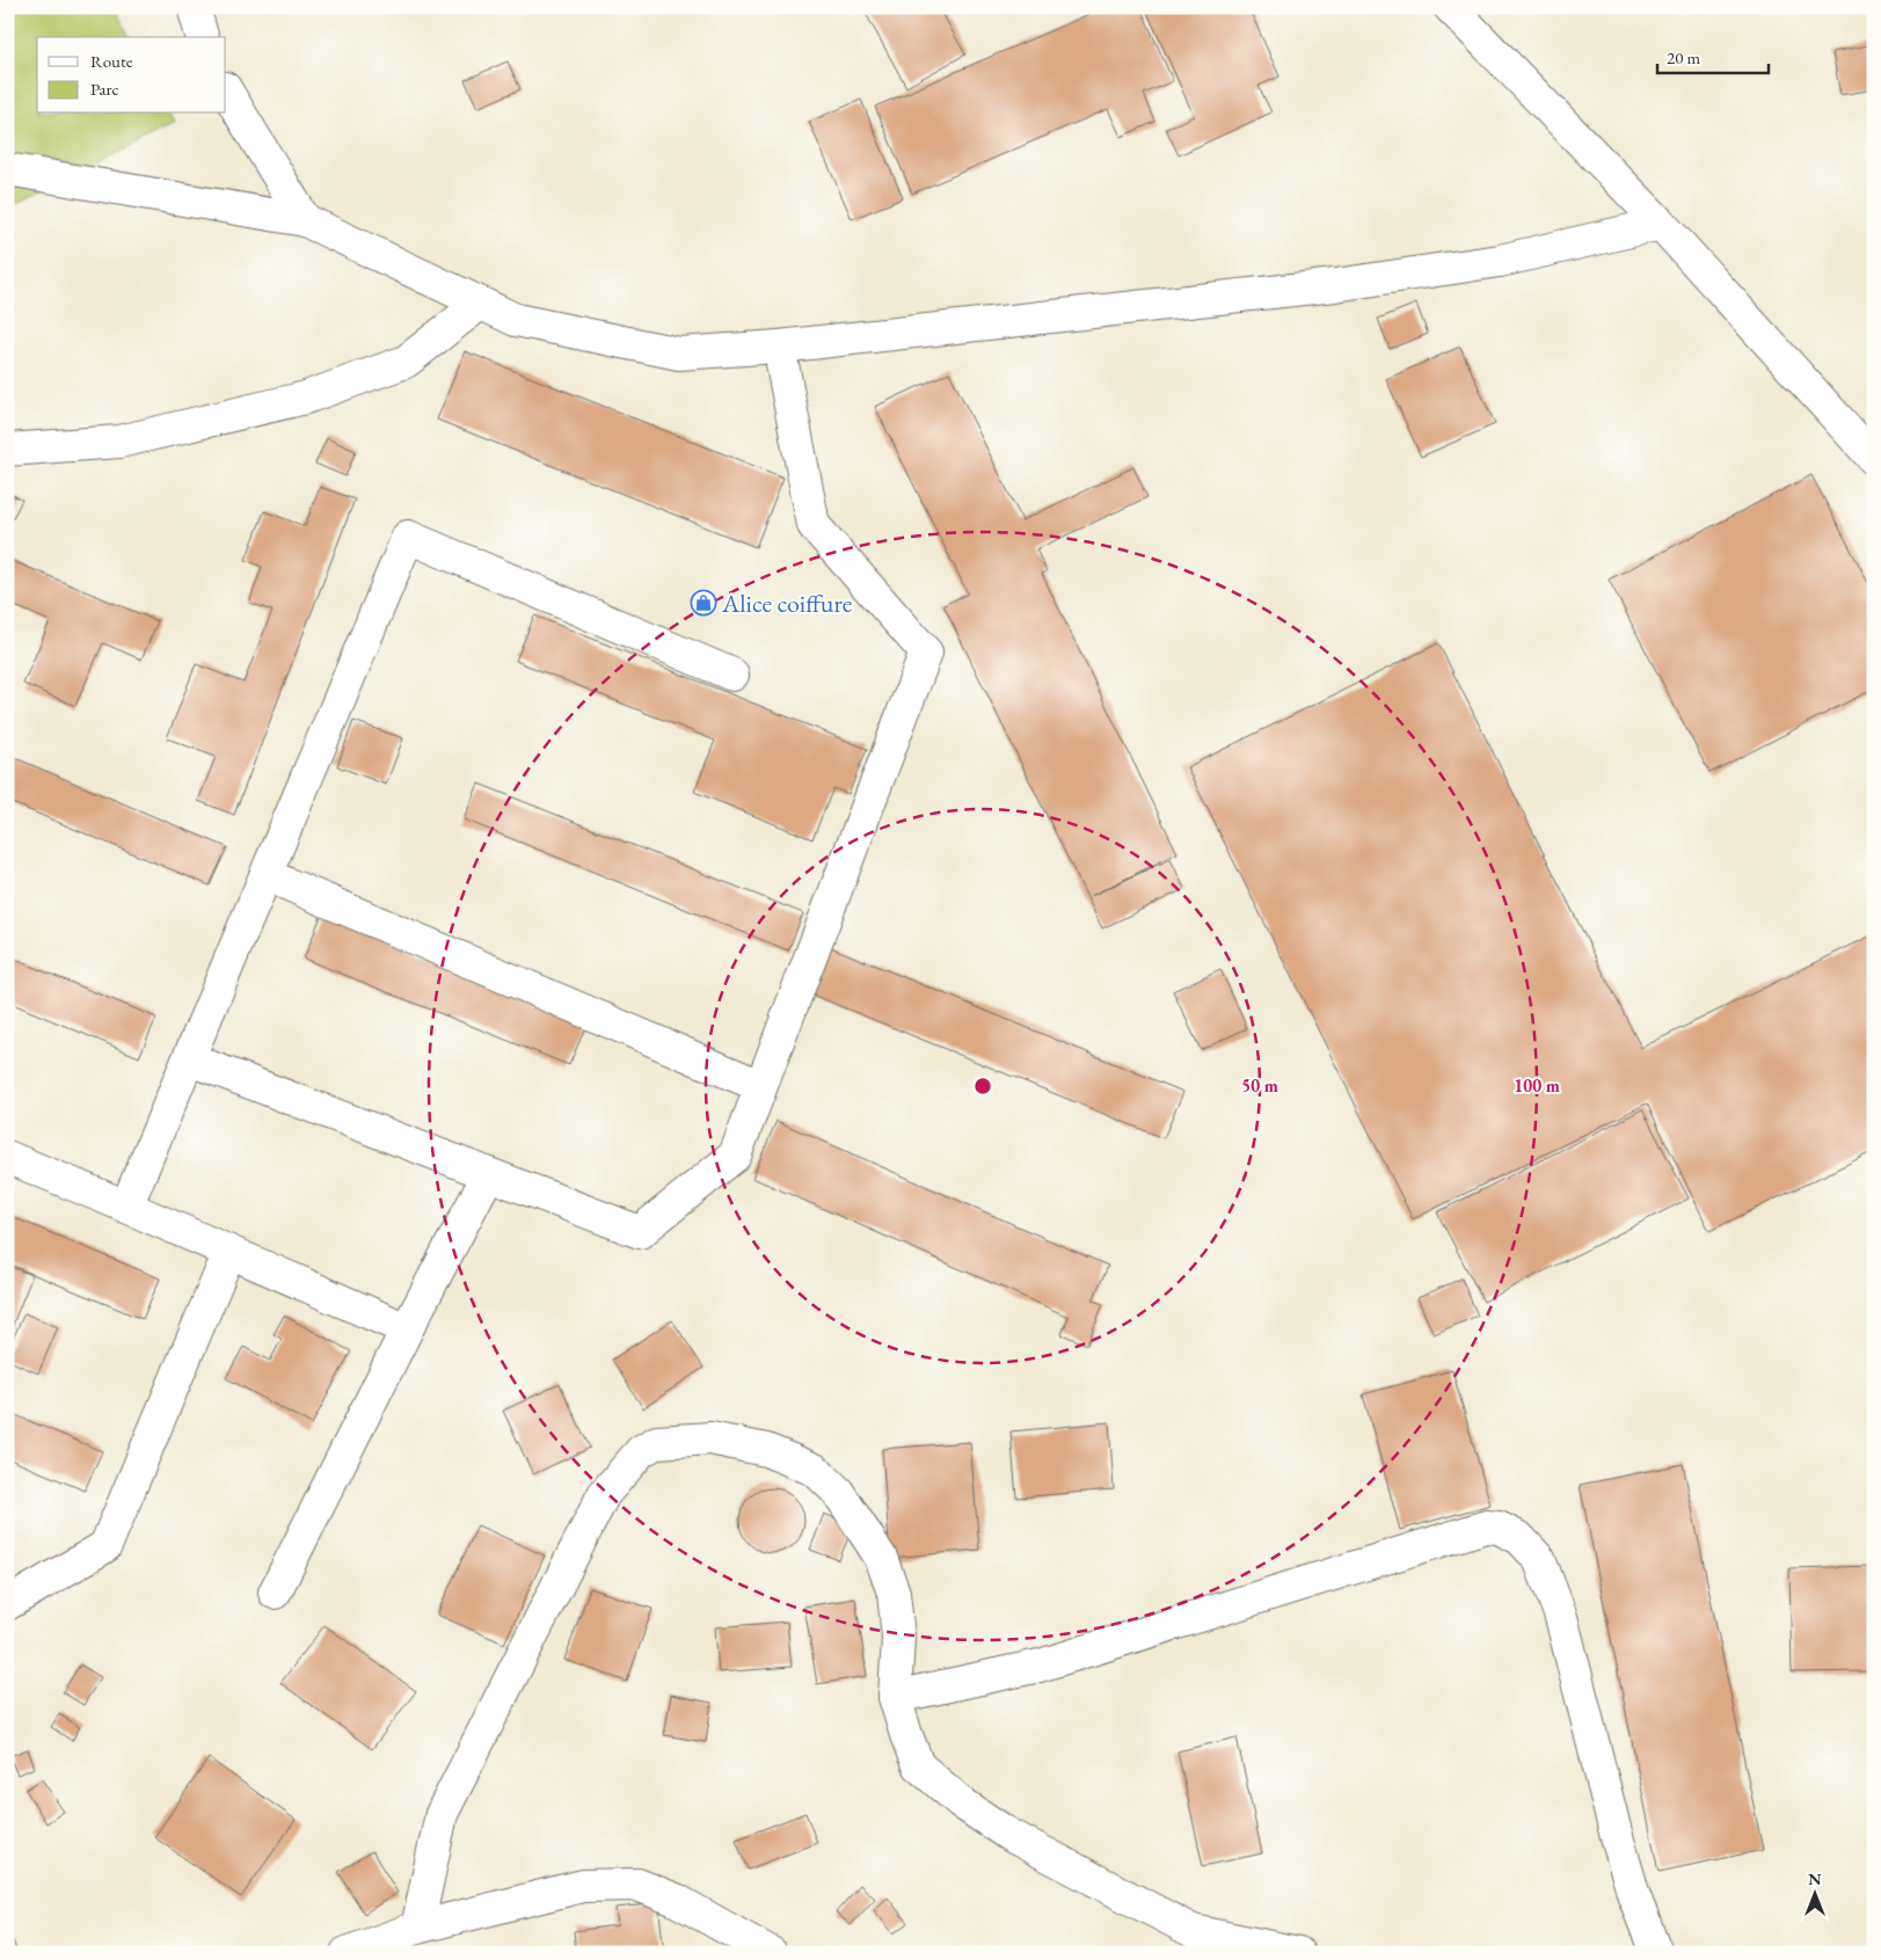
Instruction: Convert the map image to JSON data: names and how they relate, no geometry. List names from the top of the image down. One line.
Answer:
{"places":{"shop":["Alice coiffure"]},"legend":["Route","Parc"],"scale_bar":"20 m","north":"top","rings":["50 m","100 m"]}
